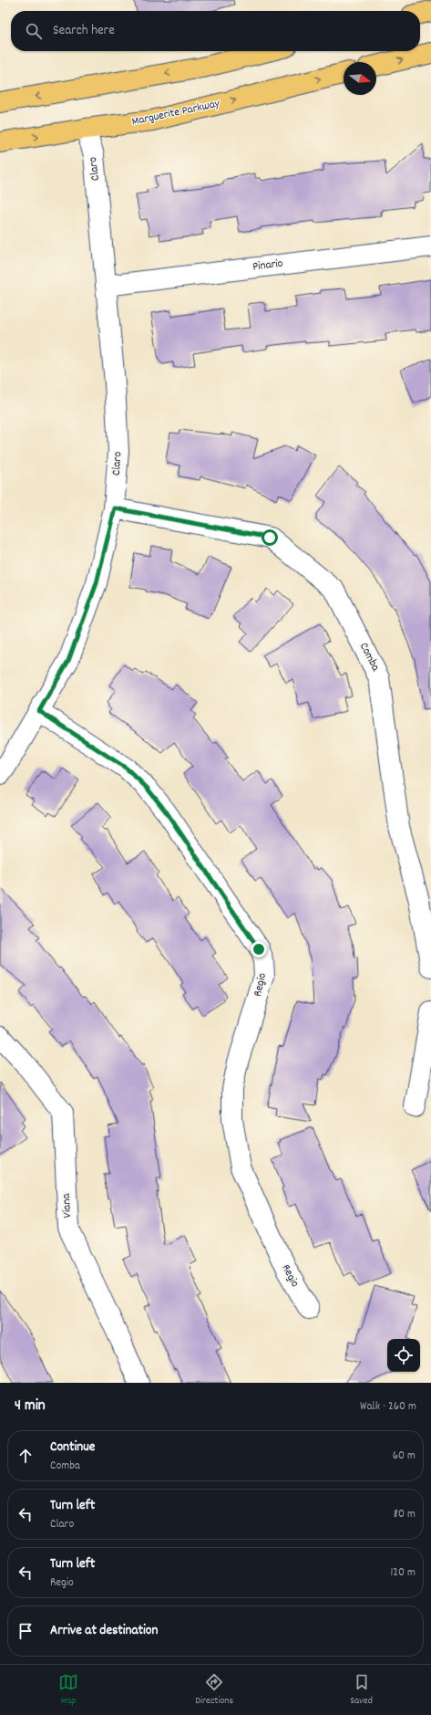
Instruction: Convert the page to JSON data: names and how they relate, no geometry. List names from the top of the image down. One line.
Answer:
{"streets":{"main road":["Marguerite Parkway"],"street":["Claro","Pinario","Comba","Regio","Viana"]},"crossings":[["Marguerite Parkway","Claro"],["Claro","Pinario"],["Claro","Comba"],["Claro","Regio"]],"north":"right","page":{"search":"Search here","heading":["4 min","Walk · 260 m"],"list":[["Continue","Comba","60 m"],["Turn left","Claro","80 m"],["Turn left","Regio","120 m"],"Arrive at destination"],"nav":["Map","Directions","Saved"]}}
